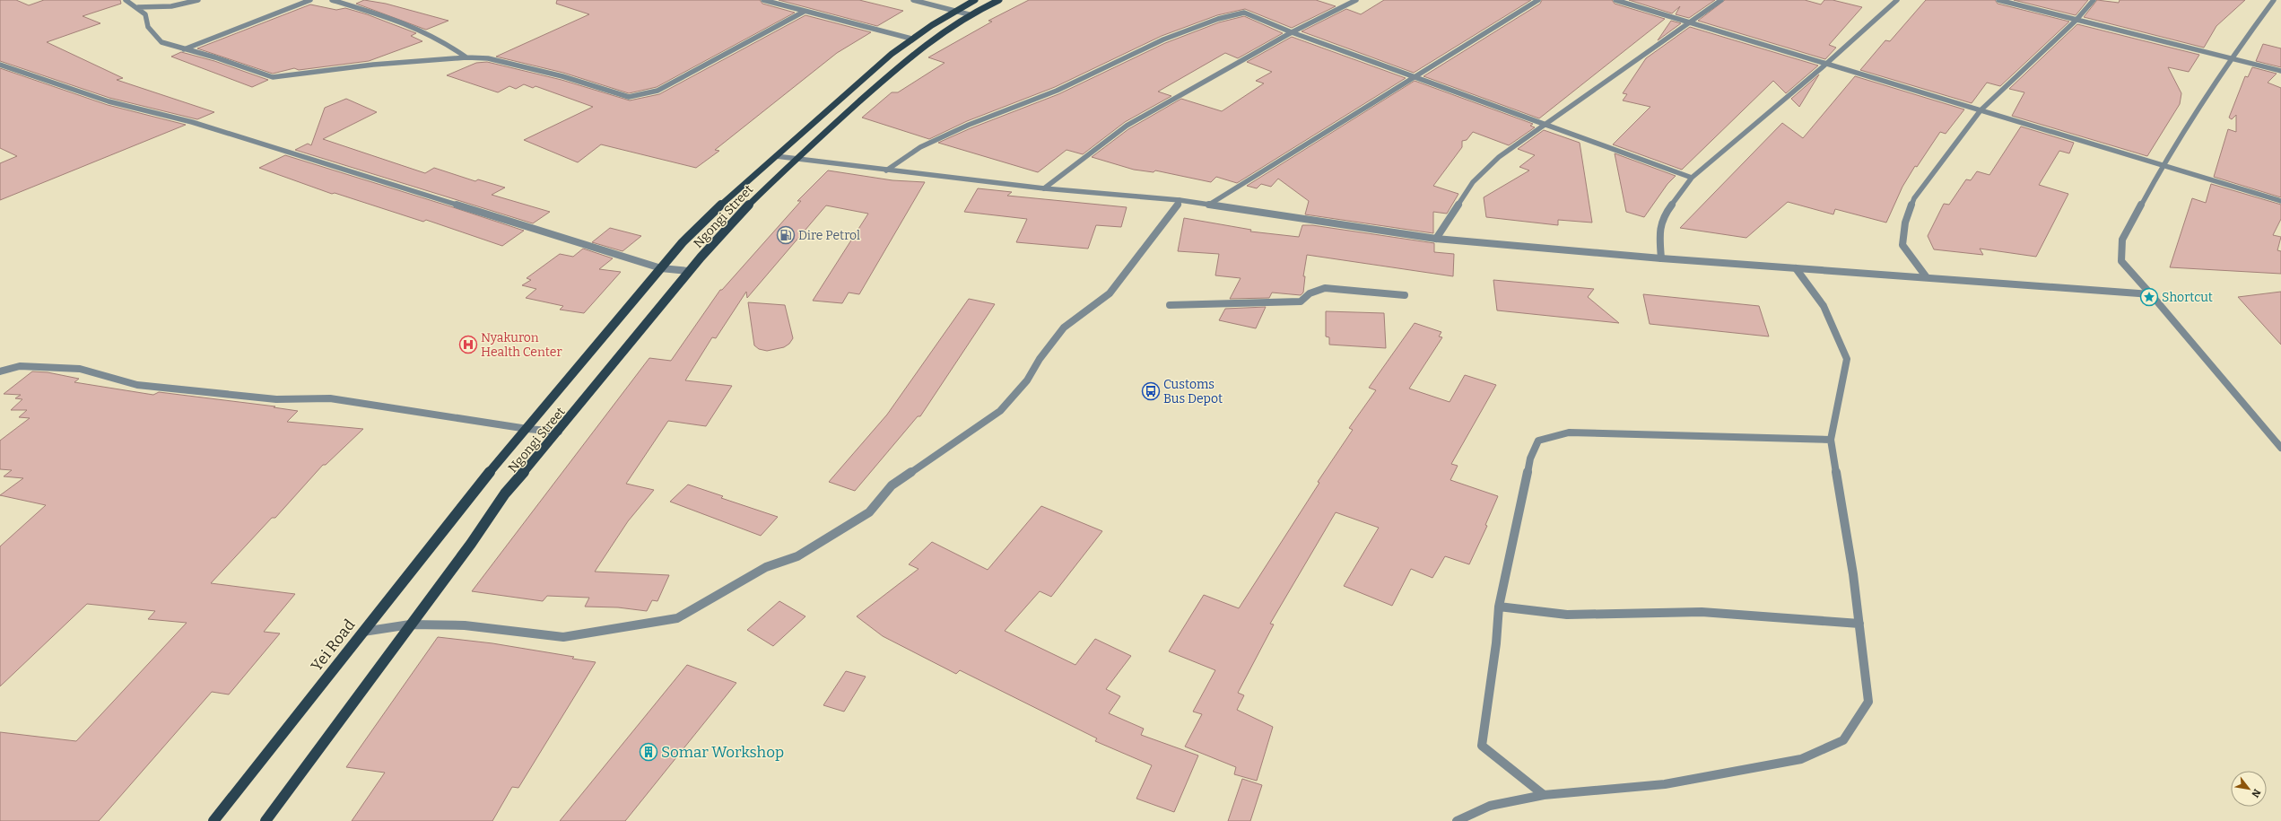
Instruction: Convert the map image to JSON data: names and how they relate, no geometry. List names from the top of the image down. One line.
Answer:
{"streets":{"main road":["Ngongi Street","Yei Road"]},"crossings":[["Ngongi Street","Yei Road"]],"places":{"fuel station":["Dire Petrol"],"place":["Shortcut"],"hospital":["Nyakuron Health Center"],"bus stop":["Customs Bus Depot"],"building":["Somar Workshop"]},"north":"bottom right"}
